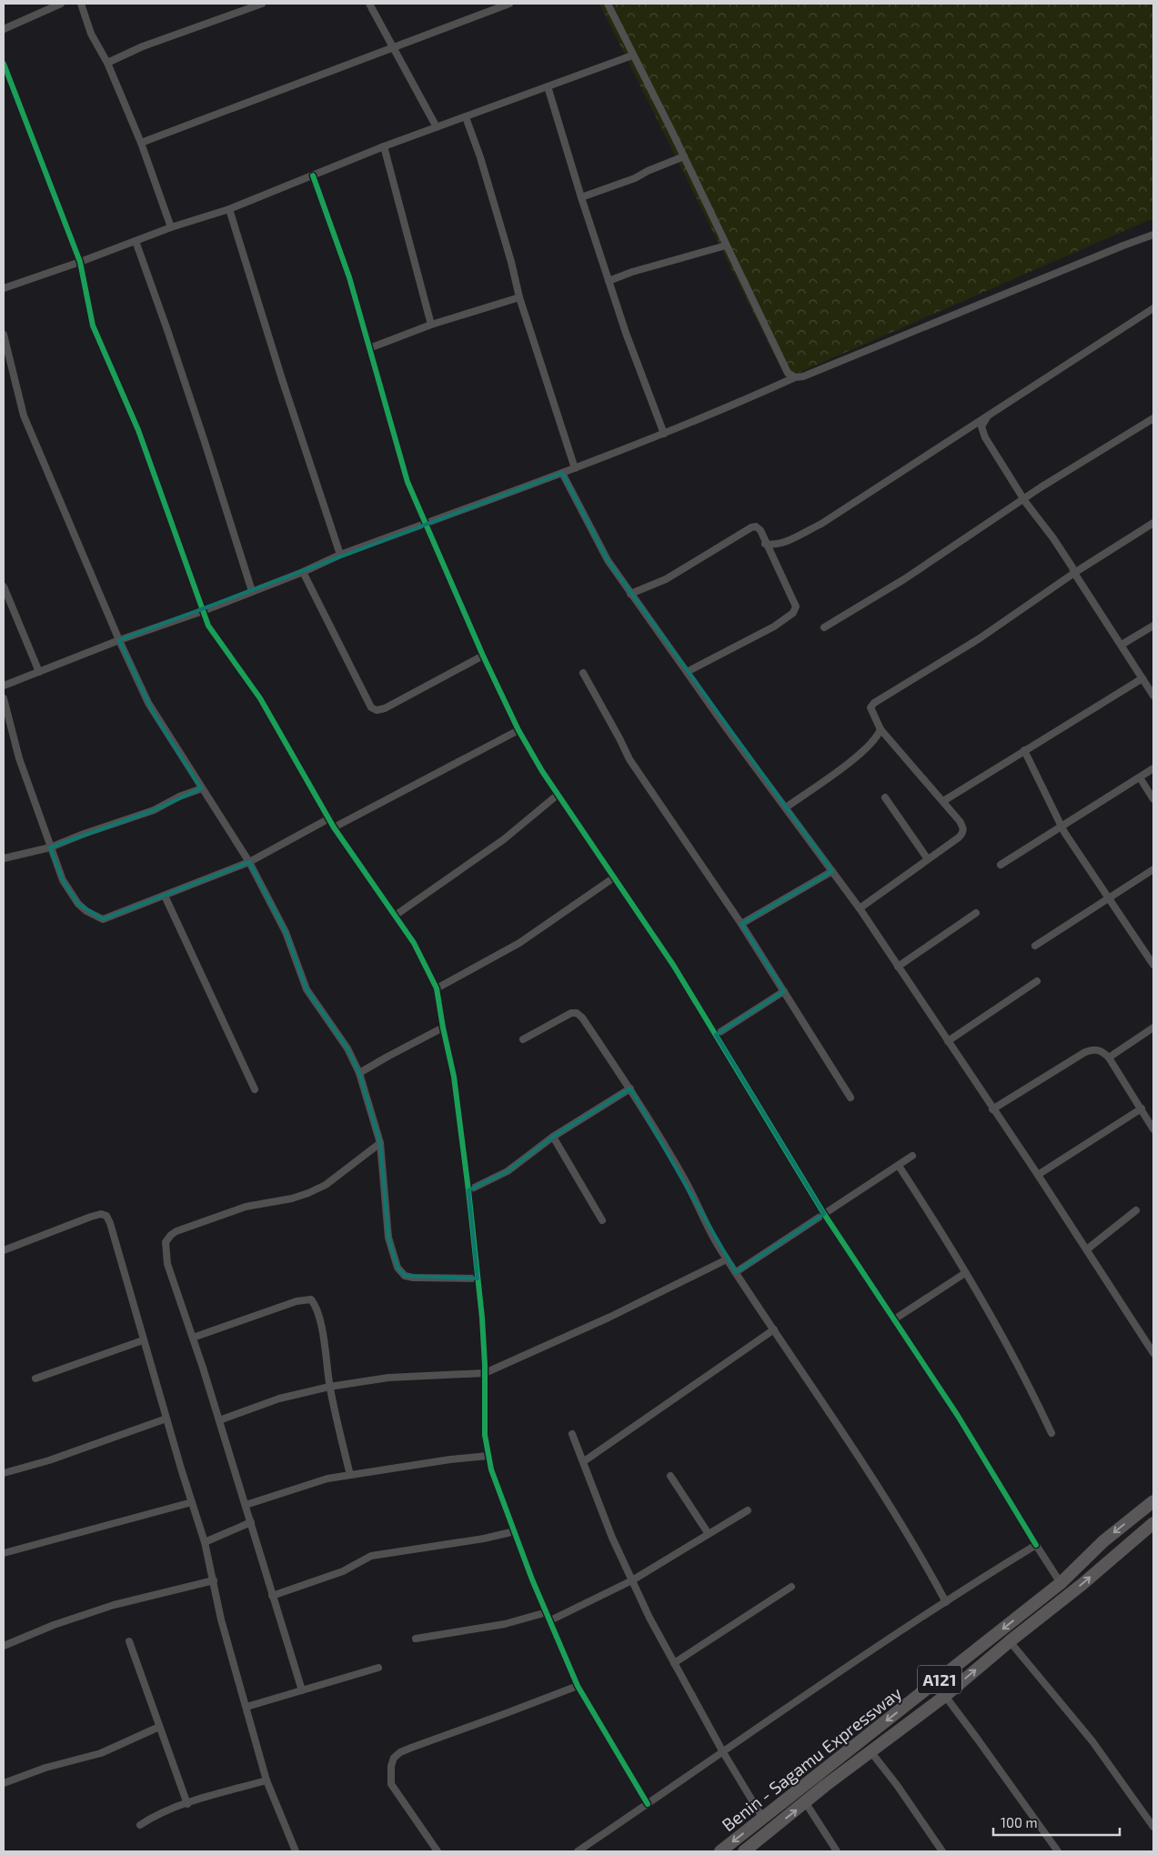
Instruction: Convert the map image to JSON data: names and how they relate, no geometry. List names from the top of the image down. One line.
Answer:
{"streets":{"highway":["A121","Benin - Sagamu Expressway"]},"scale_bar":"100 m"}
